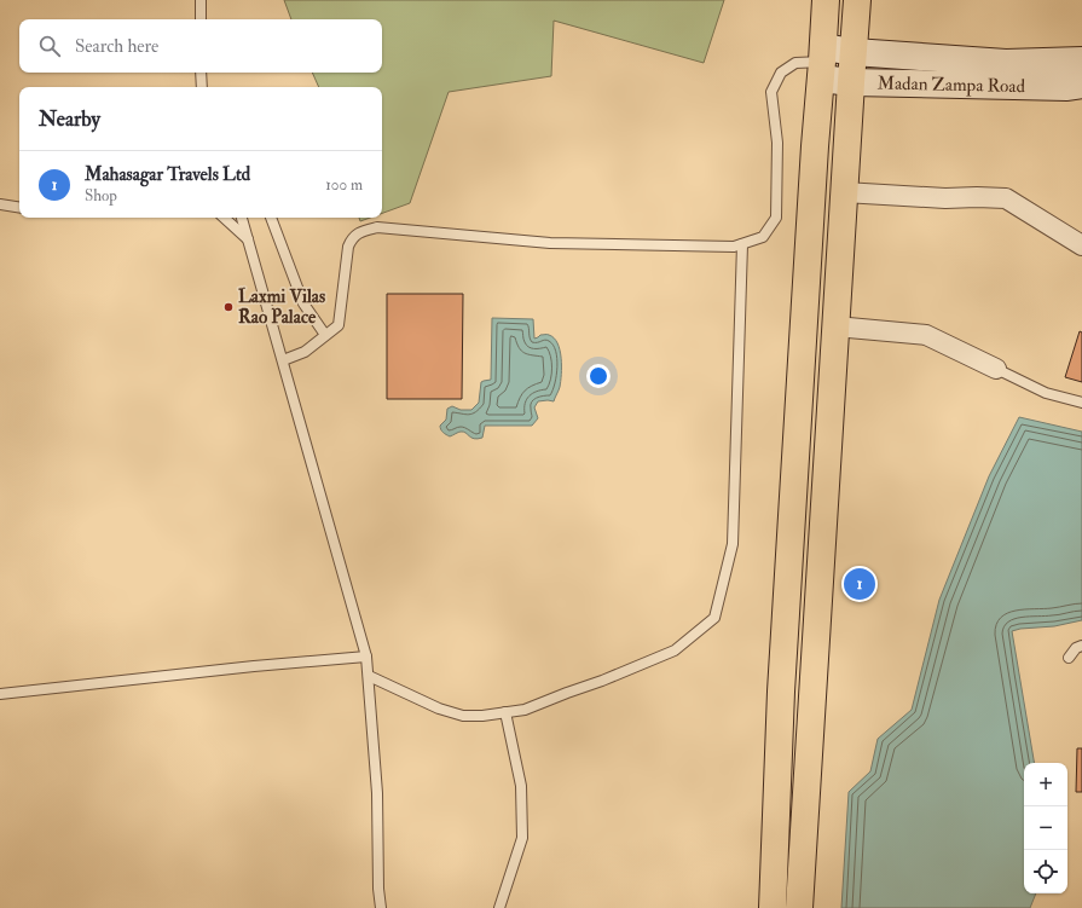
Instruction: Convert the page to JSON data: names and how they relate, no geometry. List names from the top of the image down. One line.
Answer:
{"streets":{"main road":["Madan Zampa Road"]},"places":["Laxmi Vilas Rao Palace"],"page":{"search":"Search here","heading":"Nearby","list":[{"mark":"1","name":"Mahasagar Travels Ltd","note":"Shop","value":"100 m"}],"pins":"1","map_buttons":["+","−"]}}
